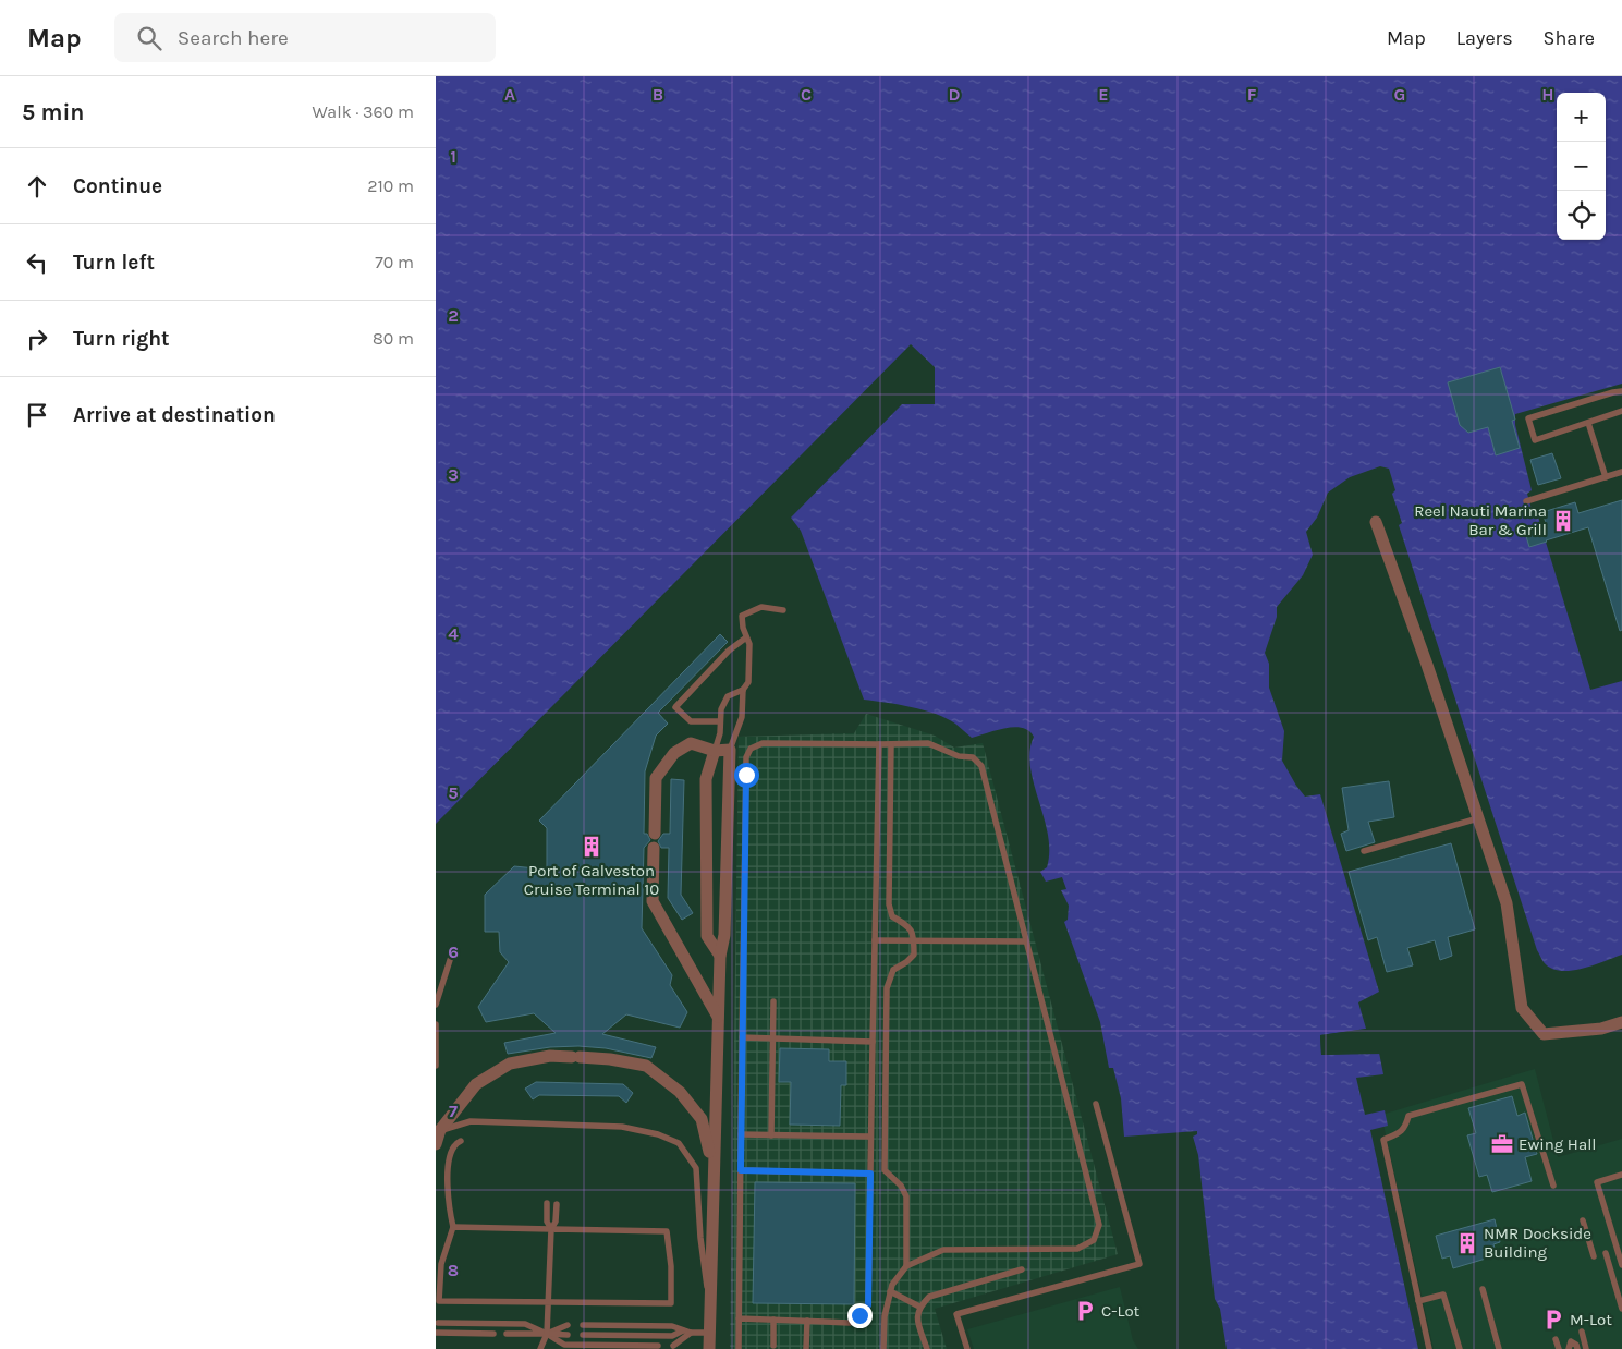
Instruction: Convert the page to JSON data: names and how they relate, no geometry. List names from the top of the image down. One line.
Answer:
{"places":{"building":["Reel Nauti Marina Bar & Grill","Port of Galveston Cruise Terminal 10","NMR Dockside Building"],"office":["Ewing Hall"],"parking":["C-Lot","M-Lot"]},"page":{"header":"Map","search":"Search here","nav":["Map","Layers","Share"],"heading":["5 min","Walk · 360 m"],"map_buttons":["+","−"],"list":[["Continue","210 m"],["Turn left","70 m"],["Turn right","80 m"],"Arrive at destination"]},"grid":{"columns":["A","B","C","D","E","F","G","H"],"rows":["1","2","3","4","5","6","7","8"]}}
